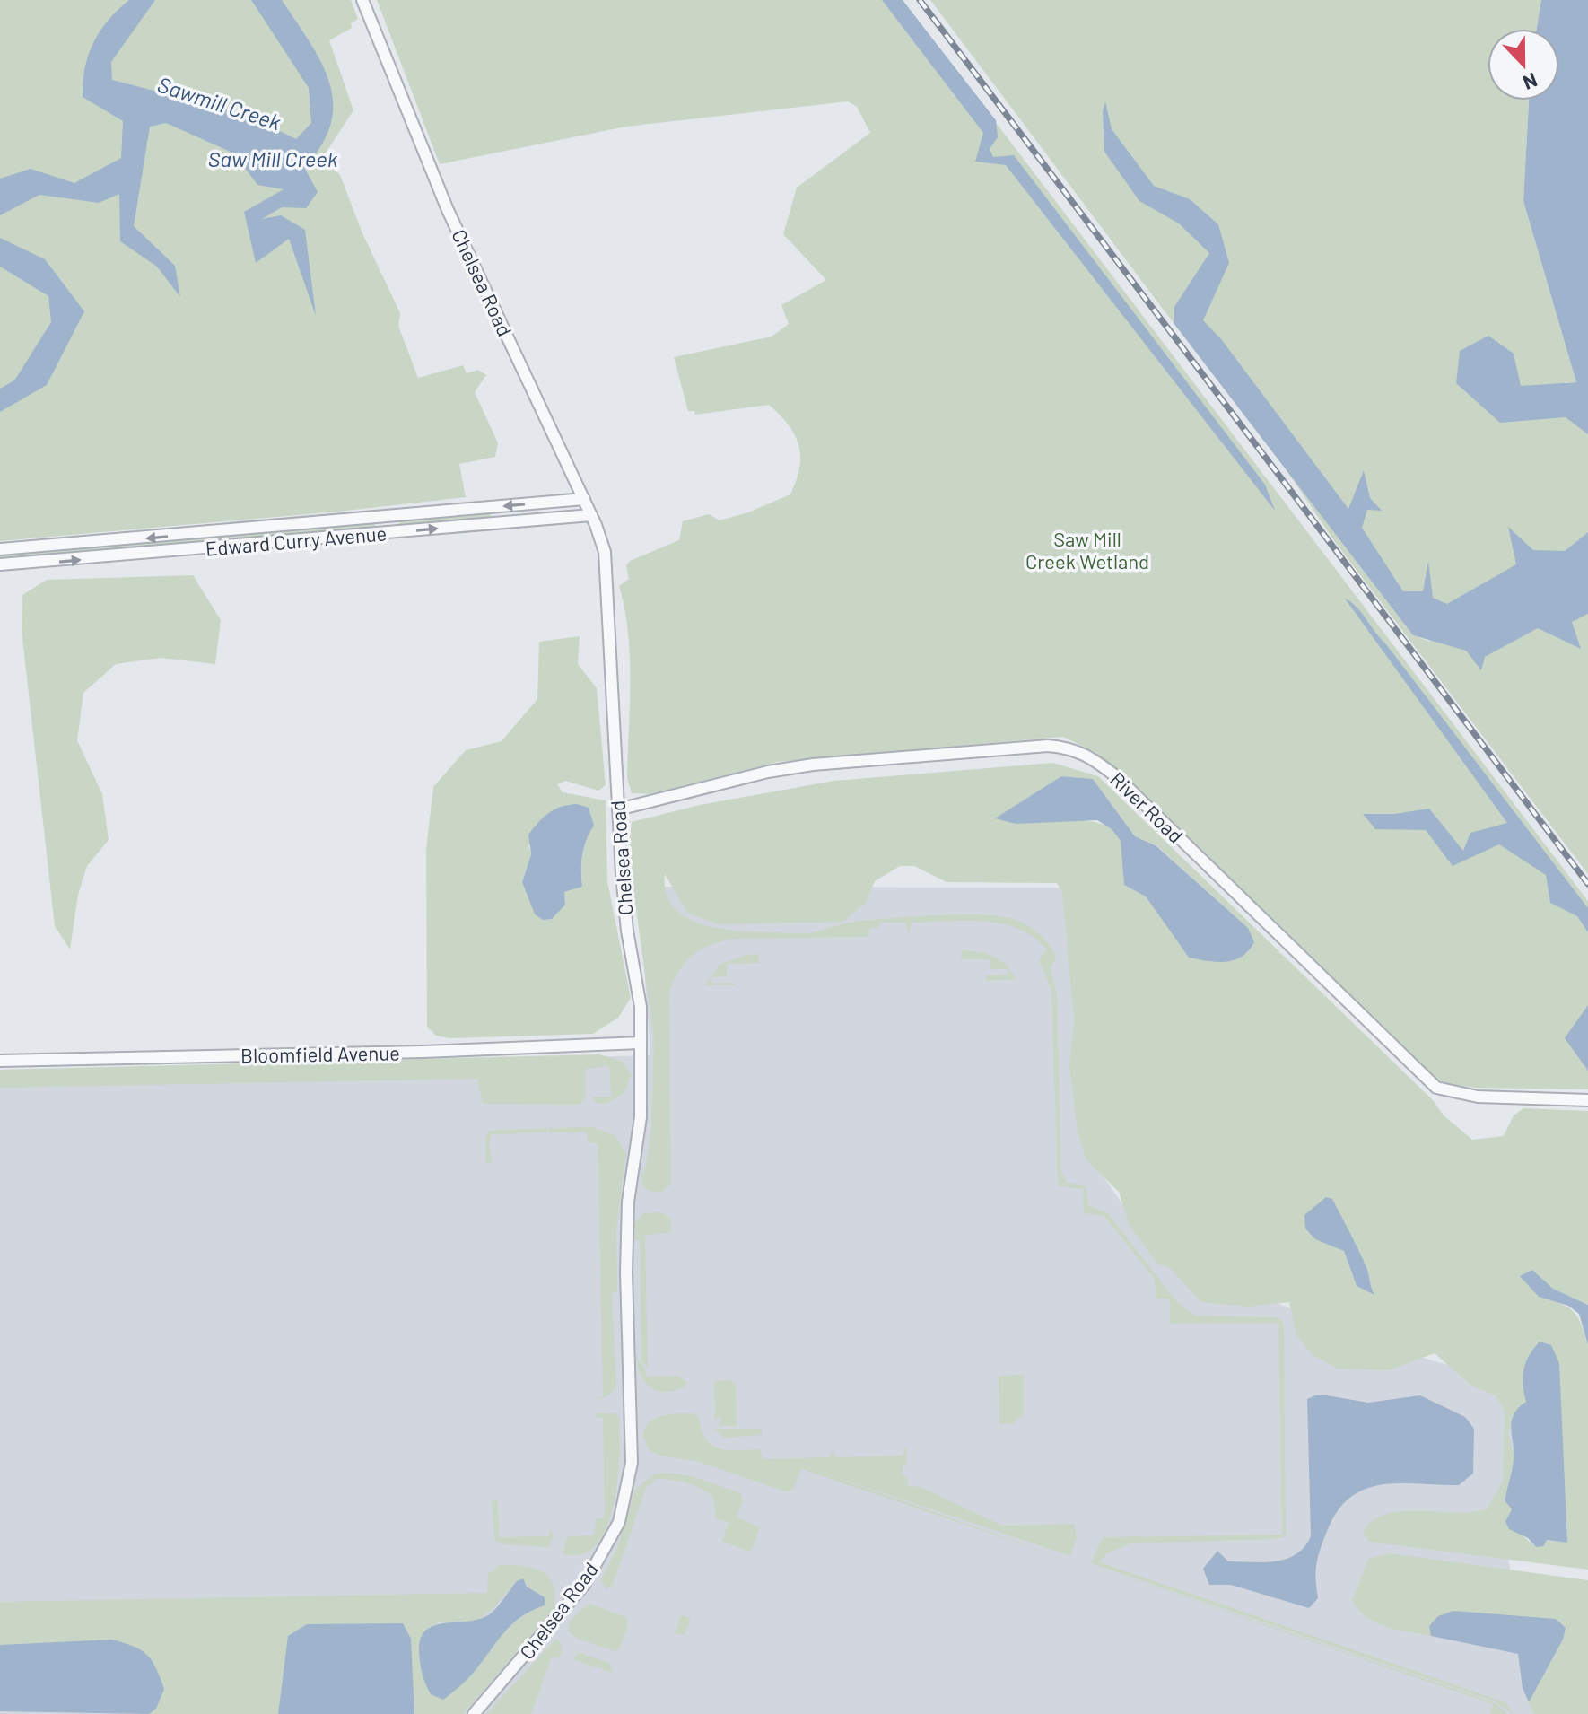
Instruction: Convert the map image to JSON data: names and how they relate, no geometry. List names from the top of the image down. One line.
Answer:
{"streets":{"street":["Chelsea Road","Edward Curry Avenue","River Road","Bloomfield Avenue"]},"crossings":[["Chelsea Road","Edward Curry Avenue"],["Chelsea Road","River Road"],["Chelsea Road","Bloomfield Avenue"]],"water":["Sawmill Creek","Saw Mill Creek"],"parks":["Saw Mill Creek Wetland"],"north":"bottom"}
